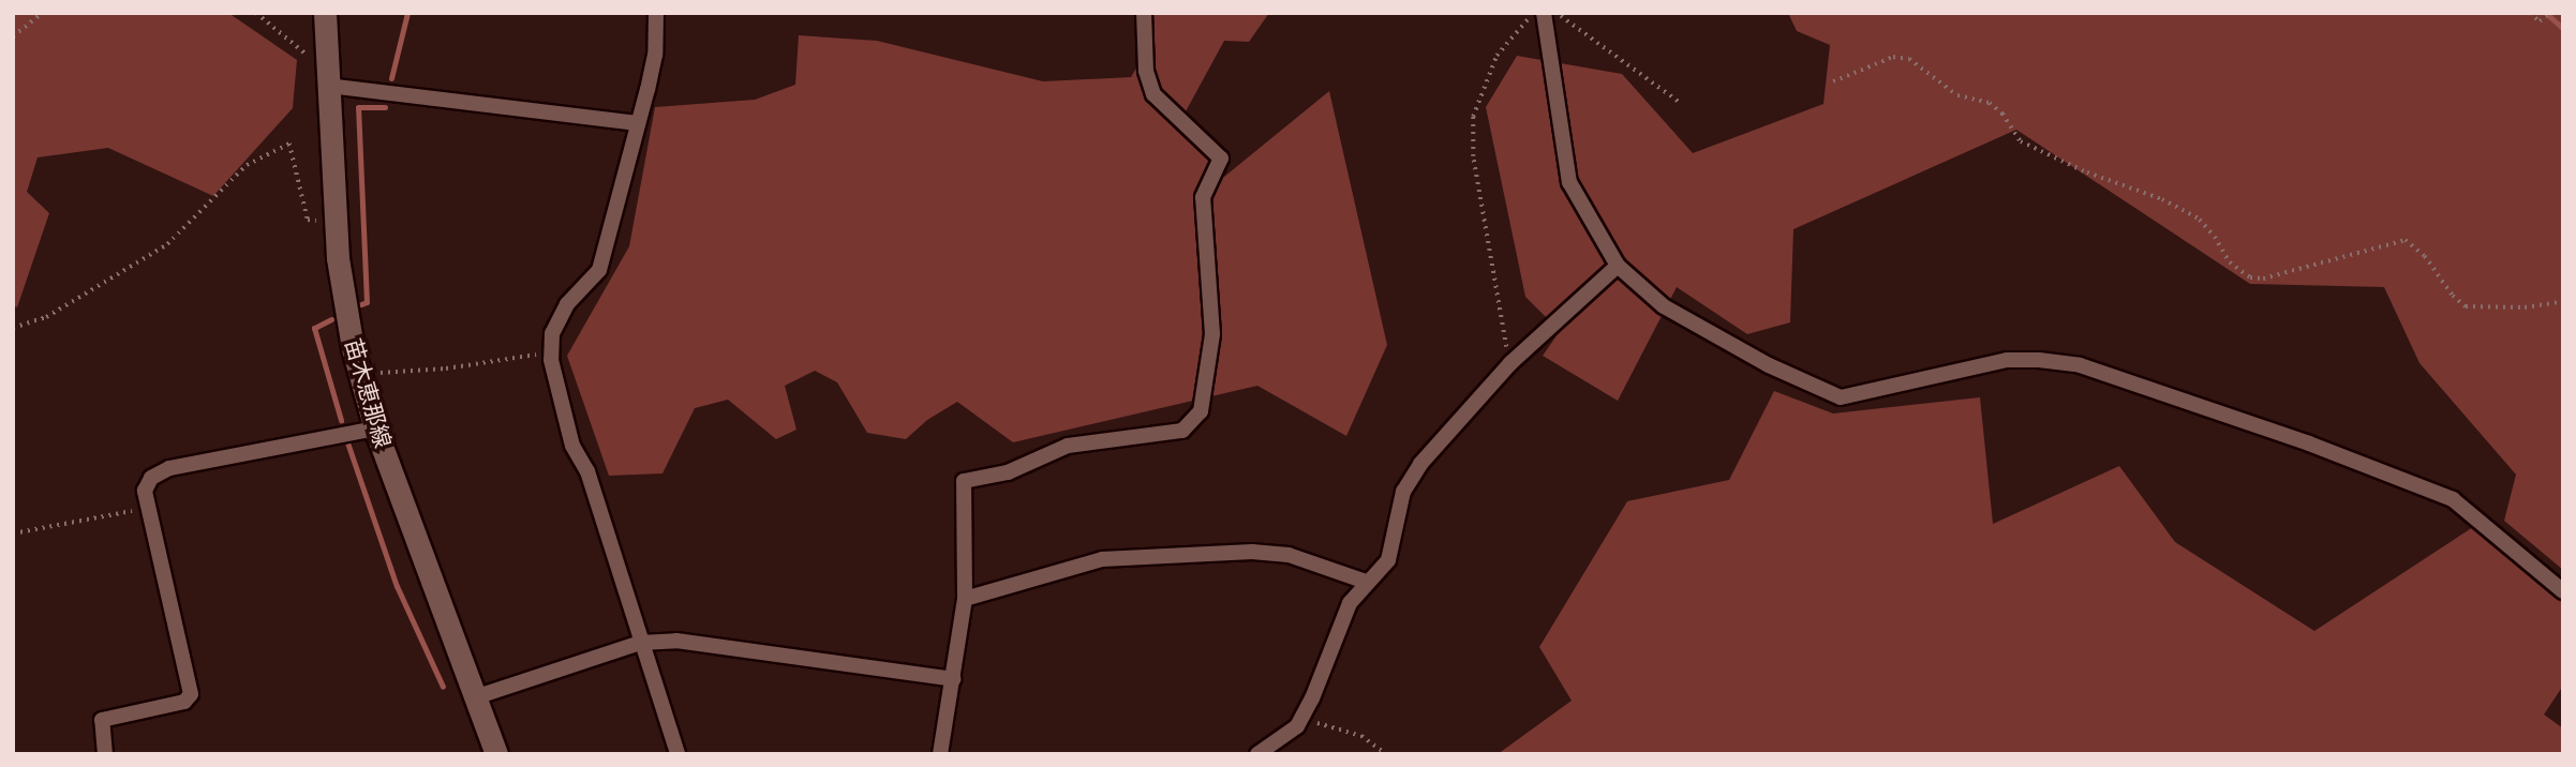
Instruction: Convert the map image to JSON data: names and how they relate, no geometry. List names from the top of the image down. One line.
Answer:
{"streets":{"main road":["苗木恵那線"]}}
